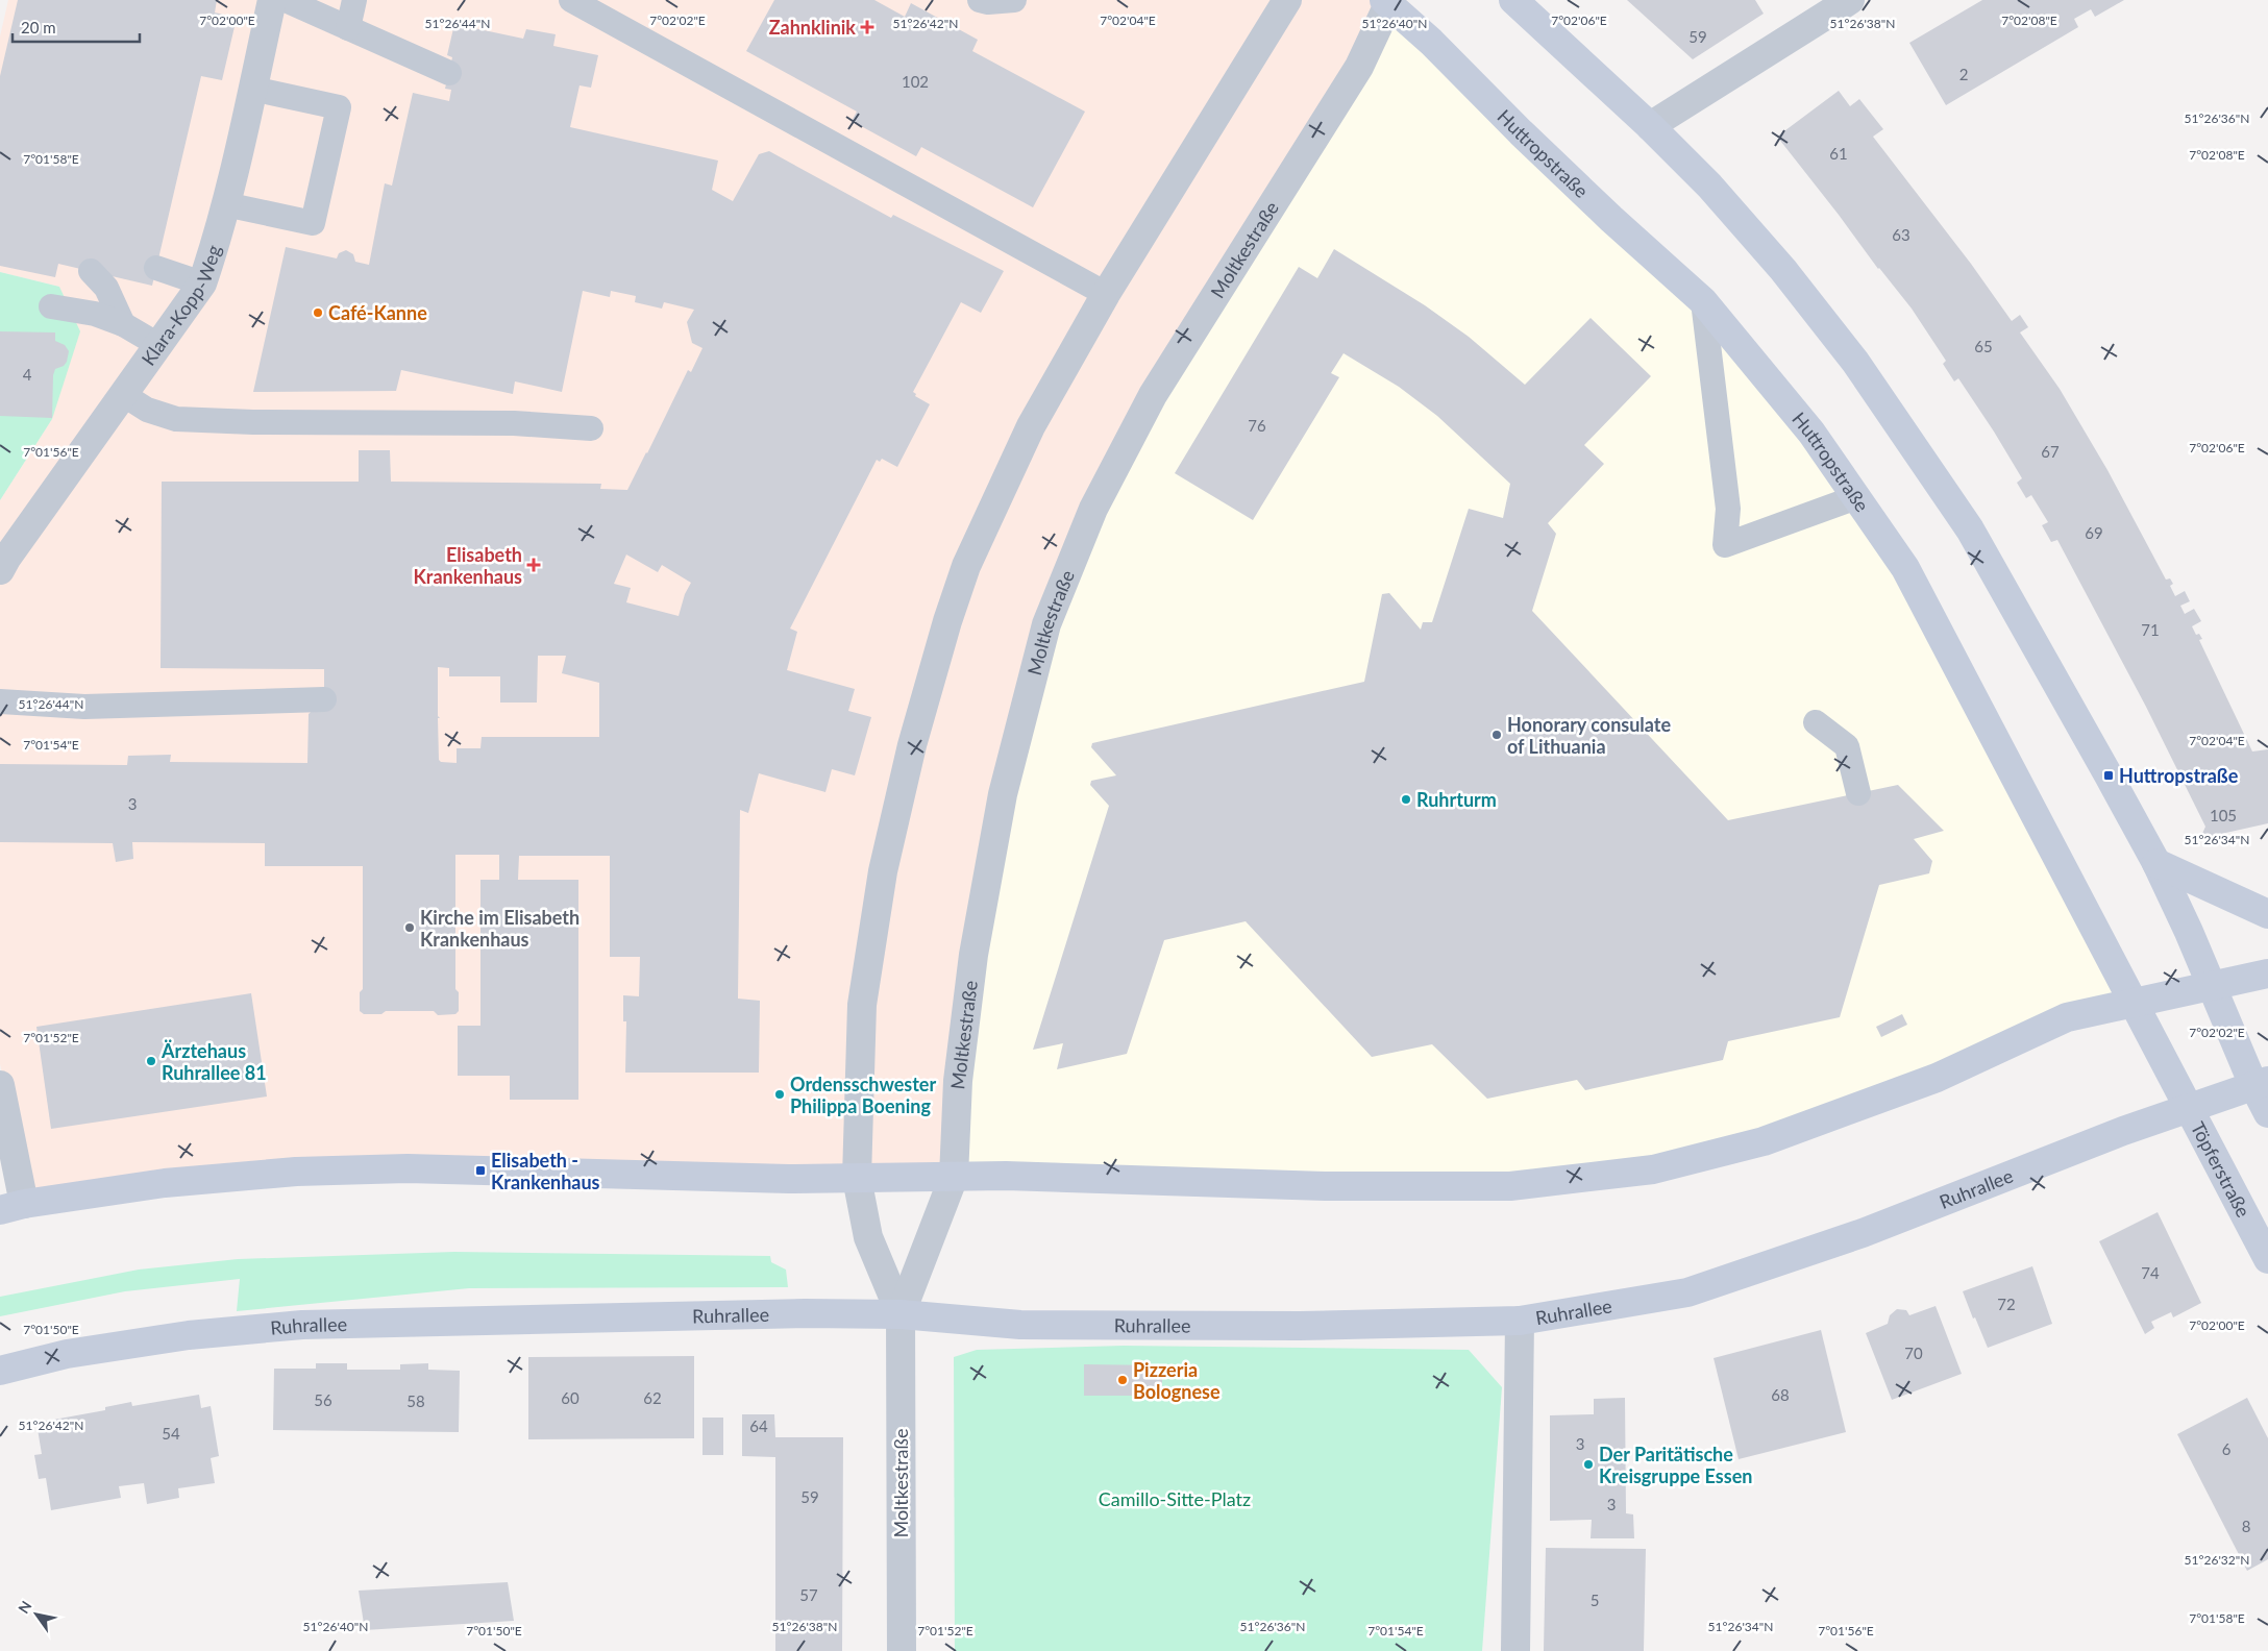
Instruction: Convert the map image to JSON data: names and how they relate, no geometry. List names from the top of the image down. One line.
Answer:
{"streets":{"main road":["Huttropstraße","Töpferstraße","Ruhrallee"],"street":["Moltkestraße","Klara-Kopp-Weg"]},"crossings":[["Huttropstraße","Moltkestraße"],["Huttropstraße","Töpferstraße"],["Huttropstraße","Ruhrallee"],["Moltkestraße","Ruhrallee"],["Töpferstraße","Ruhrallee"]],"parks":["Camillo-Sitte-Platz"],"places":{"health":["Zahnklinik","Elisabeth Krankenhaus"],"other":["Café-Kanne","Honorary consulate of Lithuania","Ruhrturm","Kirche im Elisabeth Krankenhaus","Ärztehaus Ruhrallee 81","Ordensschwester Philippa Boening","Pizzeria Bolognese","Der Paritätische Kreisgruppe Essen"],"transit":["Huttropstraße","Elisabeth - Krankenhaus"]},"house_numbers":["59","2","102","61","63","65","4","76","67","69","71","3","105","74","72","70","68","60","62","56","58","64","54","3","6","59","3","8","57","5"],"scale_bar":"20 m","north":"top left","coordinates":["7°02'00\"E","7°02'02\"E","7°02'04\"E","7°02'06\"E","7°02'08\"E","51°26'42\"N","51°26'44\"N","51°26'40\"N","51°26'38\"N","51°26'36\"N","7°01'58\"E","7°01'56\"E","7°01'54\"E","51°26'34\"N","7°01'52\"E","7°01'50\"E","51°26'32\"N"]}
